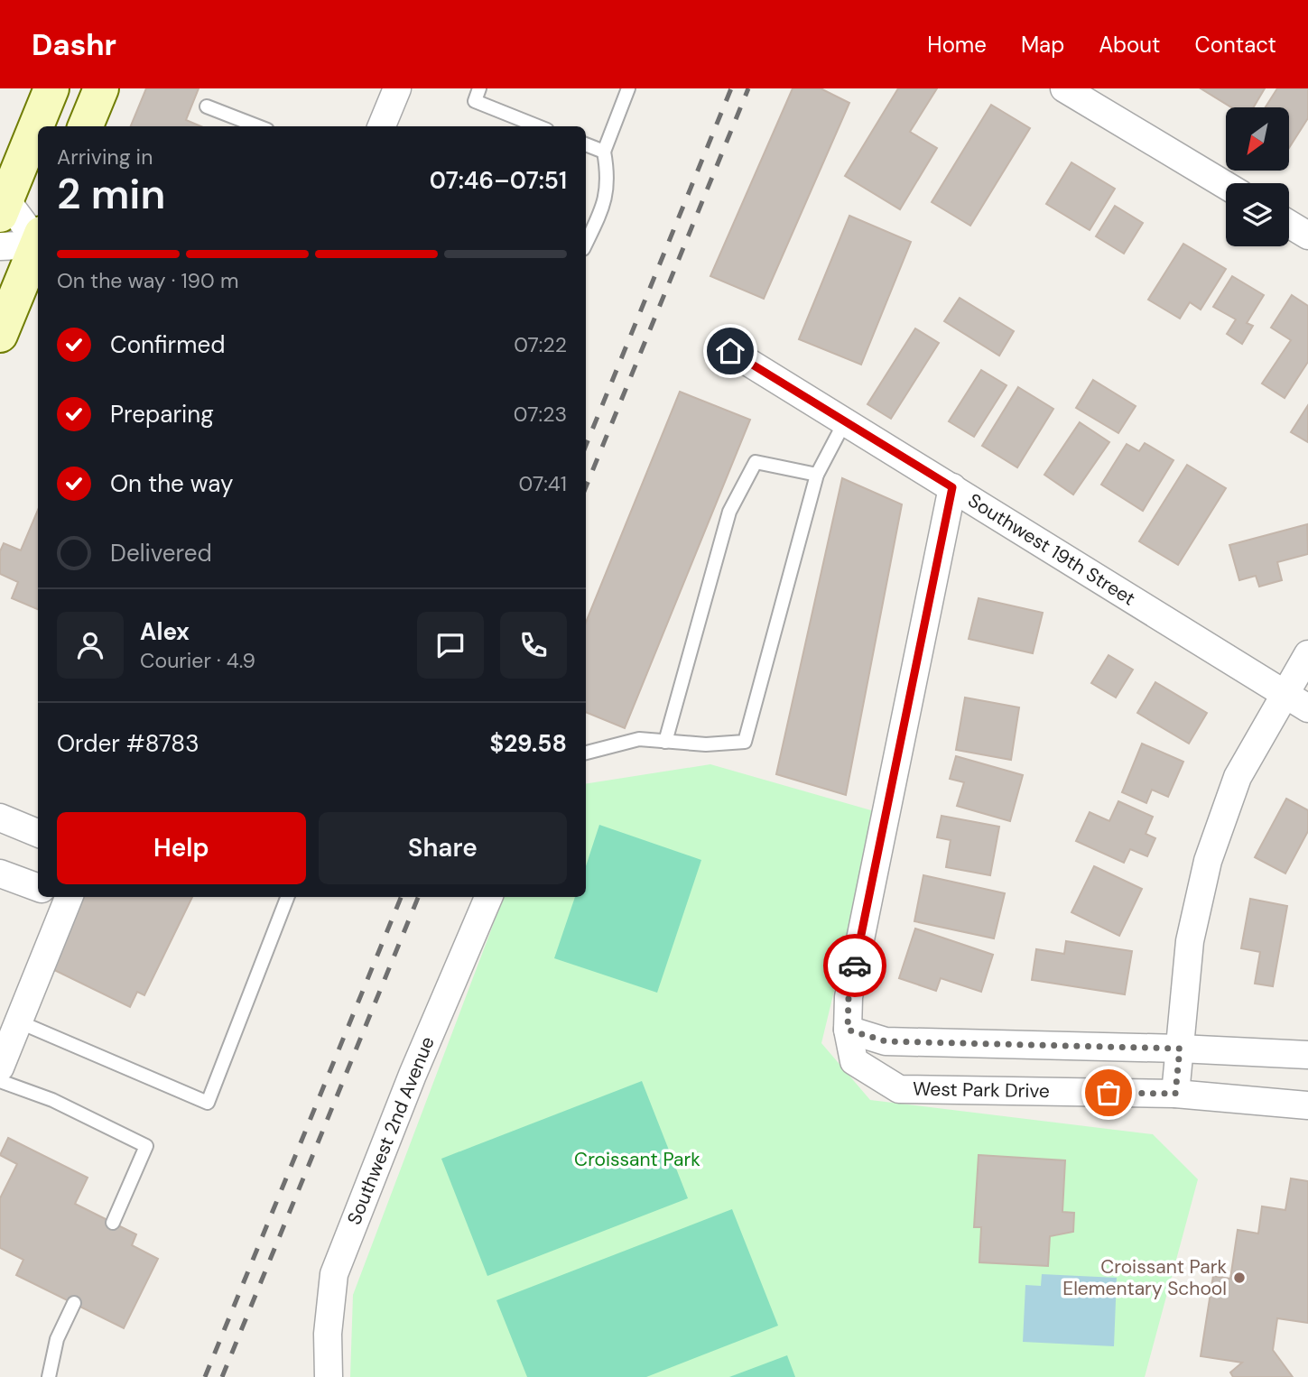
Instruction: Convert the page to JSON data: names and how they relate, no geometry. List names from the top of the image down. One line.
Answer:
{"streets":{"street":["Southwest 19th Street","West Park Drive","Southwest 2nd Avenue"]},"crossings":[["Southwest 19th Street","West Park Drive"]],"parks":["Croissant Park"],"places":["Croissant Park Elementary School"],"north":"bottom left","page":{"header":"Dashr","nav":["Home","Map","About","Contact"],"heading":["2 min","Arriving in","07:46–07:51"],"panel":["Alex","Courier · 4.9","Order #8783","$29.58"],"bar":"On the way · 190 m","list":[["Confirmed","07:22"],["Preparing","07:23"],["On the way","07:41"],"Delivered"],"buttons":["Help","Share"]}}
